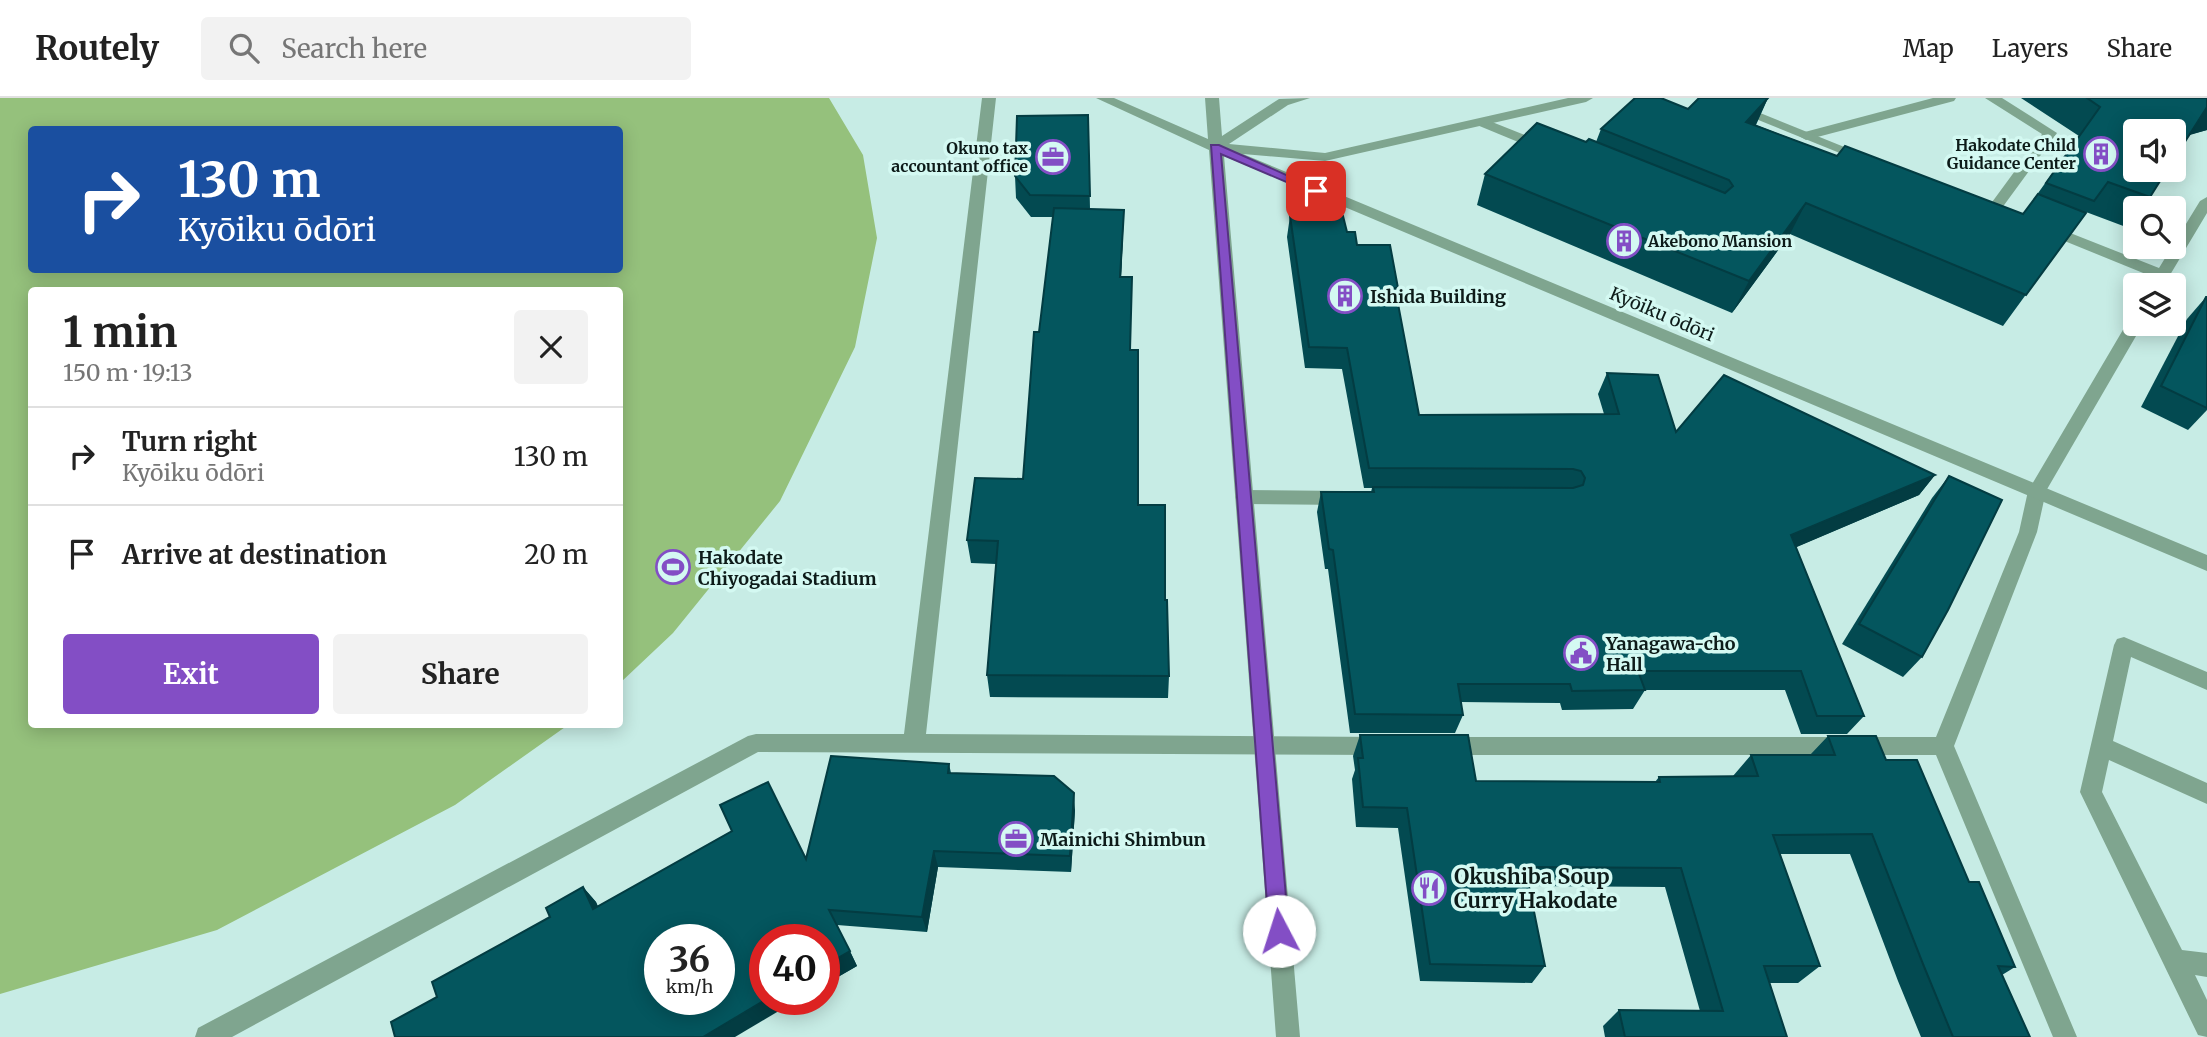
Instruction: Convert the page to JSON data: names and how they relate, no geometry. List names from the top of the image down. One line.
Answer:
{"streets":{"street":["Kyōiku ōdōri"]},"places":{"building":["Hakodate Child Guidance Center","Akebono Mansion","Ishida Building"],"office":["Okuno tax accountant office","Mainichi Shimbun"],"sports":["Hakodate Chiyogadai Stadium"],"public building":["Yanagawa-cho Hall"],"restaurant":["Okushiba Soup Curry Hakodate"]},"page":{"header":"Routely","search":"Search here","nav":["Map","Layers","Share"],"turn":["130 m","Kyōiku ōdōri"],"heading":["1 min","150 m · 19:13"],"list":[{"name":"Turn right","note":"Kyōiku ōdōri","value":"130 m"},{"name":"Arrive at destination","value":"20 m"}],"buttons":["Exit","Share"],"speed":"36 km/h","limit":"40"}}
